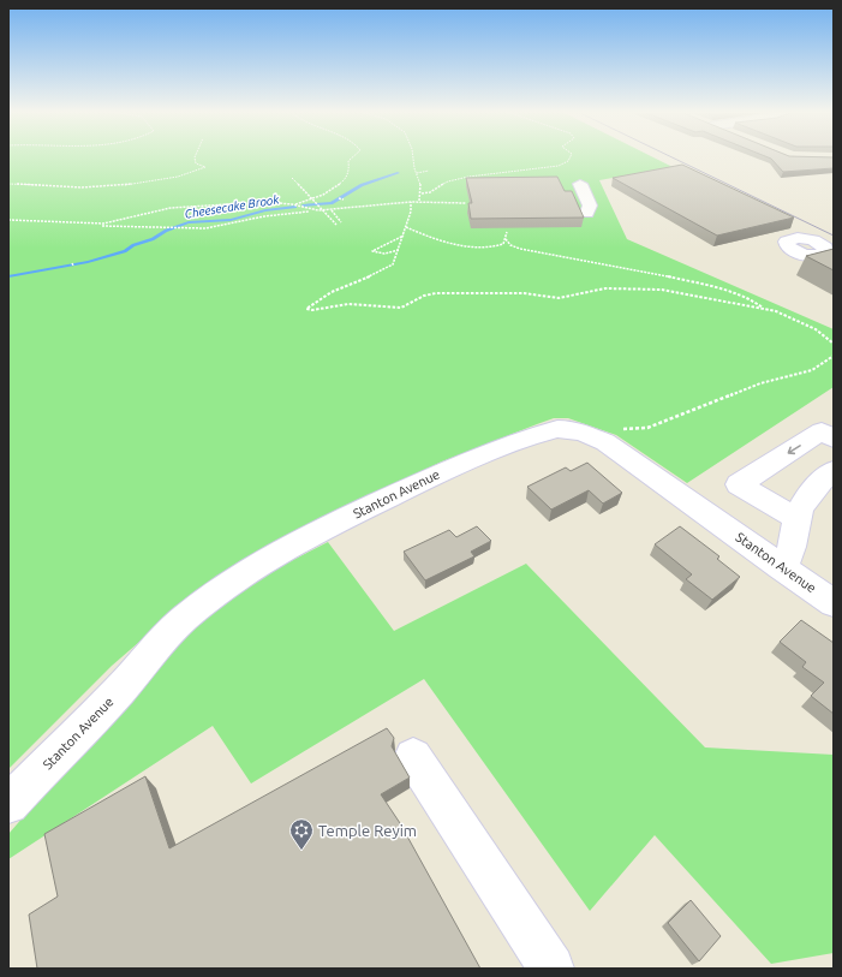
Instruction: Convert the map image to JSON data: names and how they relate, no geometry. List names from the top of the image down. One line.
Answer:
{"streets":{"street":["Stanton Avenue"]},"water":["Cheesecake Brook"],"places":{"synagogue":["Temple Reyim"]}}
